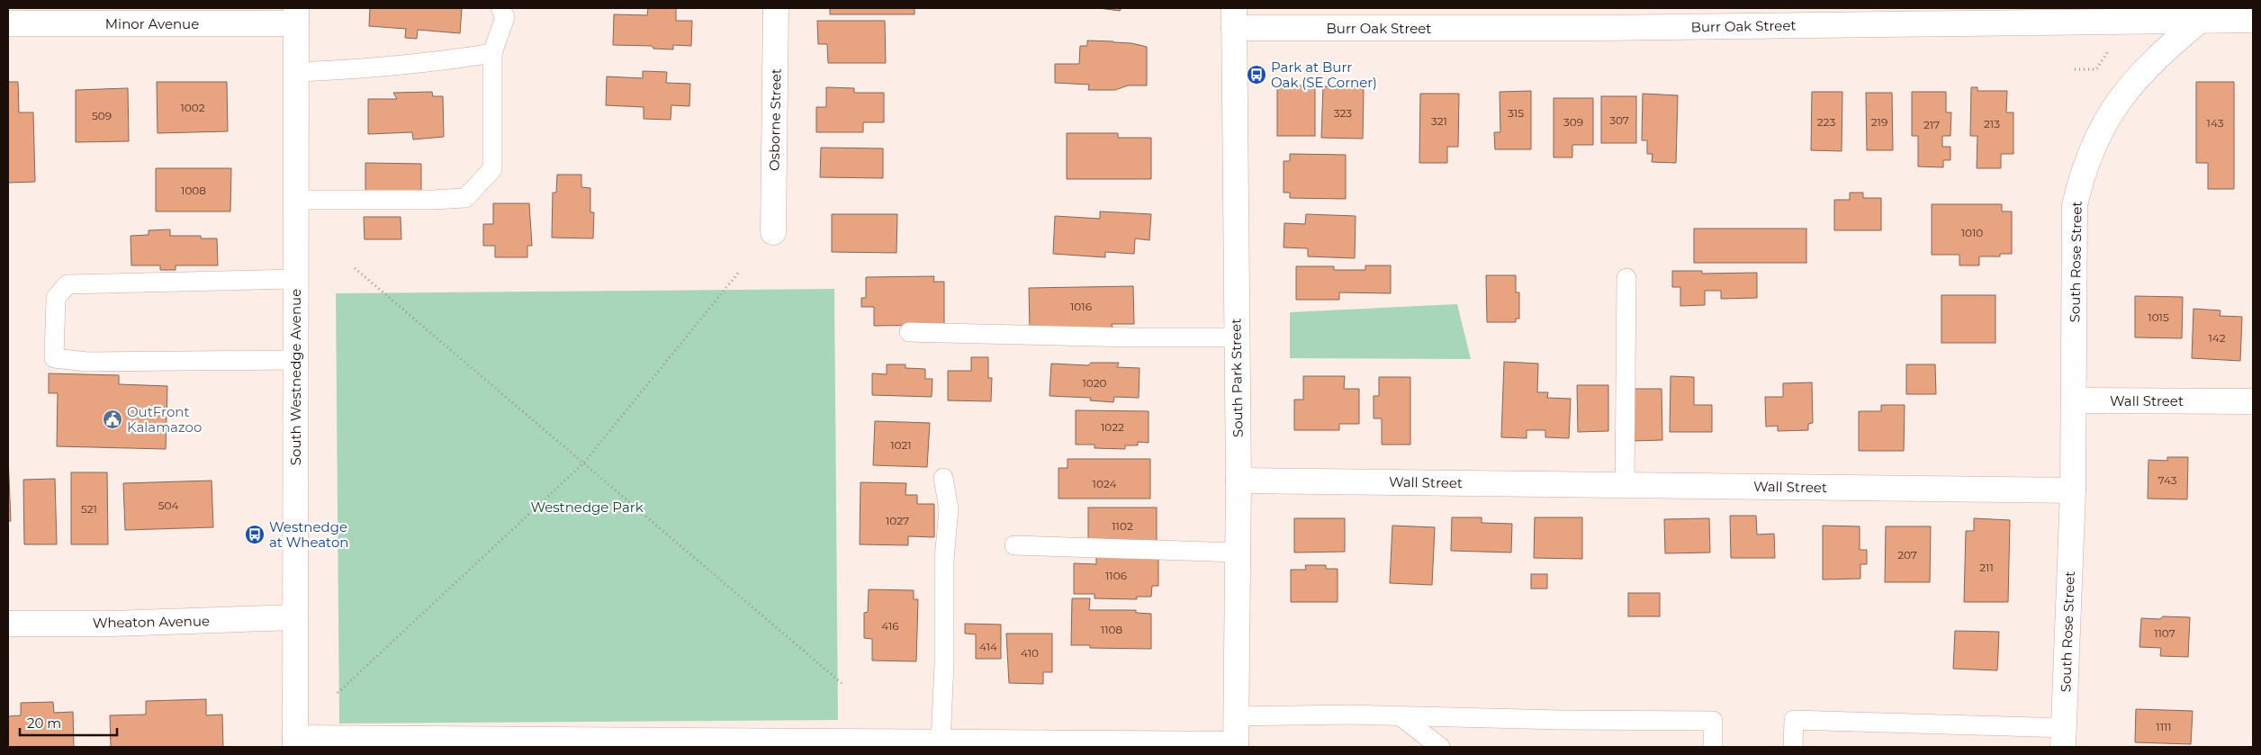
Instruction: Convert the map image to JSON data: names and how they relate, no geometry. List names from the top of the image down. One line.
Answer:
{"streets":{"street":["Minor Avenue","Burr Oak Street","Osborne Street","South Rose Street","South Westnedge Avenue","South Park Street","Wall Street","Wheaton Avenue"]},"crossings":[["Minor Avenue","South Westnedge Avenue"],["Burr Oak Street","South Rose Street"],["Burr Oak Street","South Park Street"],["South Rose Street","Wall Street"],["South Westnedge Avenue","Wheaton Avenue"],["South Park Street","Wall Street"]],"parks":["Westnedge Park"],"places":{"bus stop":["Park at Burr Oak (SE Corner)","Westnedge at Wheaton"],"public building":["OutFront Kalamazoo"]},"house_numbers":["1002","323","315","509","307","321","309","223","219","143","213","217","1008","1010","1016","1015","142","1020","1022","1021","743","1024","504","521","1027","1102","207","211","1106","416","1108","1107","414","410","1111"],"scale_bar":"20 m"}
